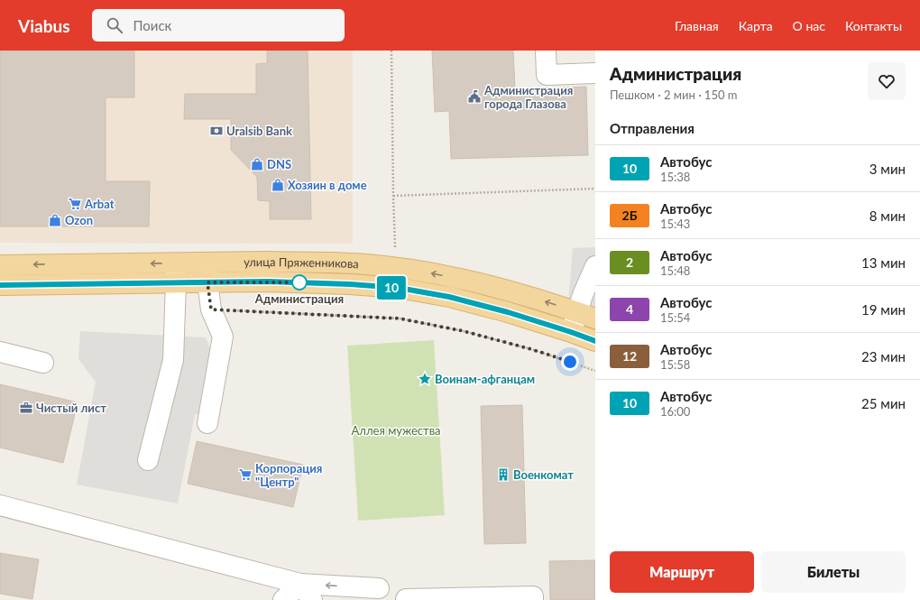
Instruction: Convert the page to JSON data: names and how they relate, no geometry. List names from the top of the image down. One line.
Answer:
{"streets":{"main road":["улица Пряженникова"]},"parks":["Аллея мужества"],"places":{"public building":["Администрация города Глазова"],"bank":["Uralsib Bank"],"shop":["DNS","Хозяин в доме","Ozon"],"supermarket":["Arbat","Корпорация \"Центр\""],"other":["Администрация"],"place":["Воинам-афганцам"],"office":["Чистый лист"],"building":["Военкомат"]},"lines":["bus line 10"],"page":{"header":"Viabus","search":"Поиск","nav":["Главная","Карта","О нас","Контакты"],"on_map":"10","heading":[["Администрация","Пешком · 2 мин · 150 m"],"Отправления"],"list":[{"mark":"10","name":"Автобус","note":"15:38","value":"3 мин"},{"mark":"2Б","name":"Автобус","note":"15:43","value":"8 мин"},{"mark":"2","name":"Автобус","note":"15:48","value":"13 мин"},{"mark":"4","name":"Автобус","note":"15:54","value":"19 мин"},{"mark":"12","name":"Автобус","note":"15:58","value":"23 мин"},{"mark":"10","name":"Автобус","note":"16:00","value":"25 мин"}],"buttons":["Маршрут","Билеты"]}}
